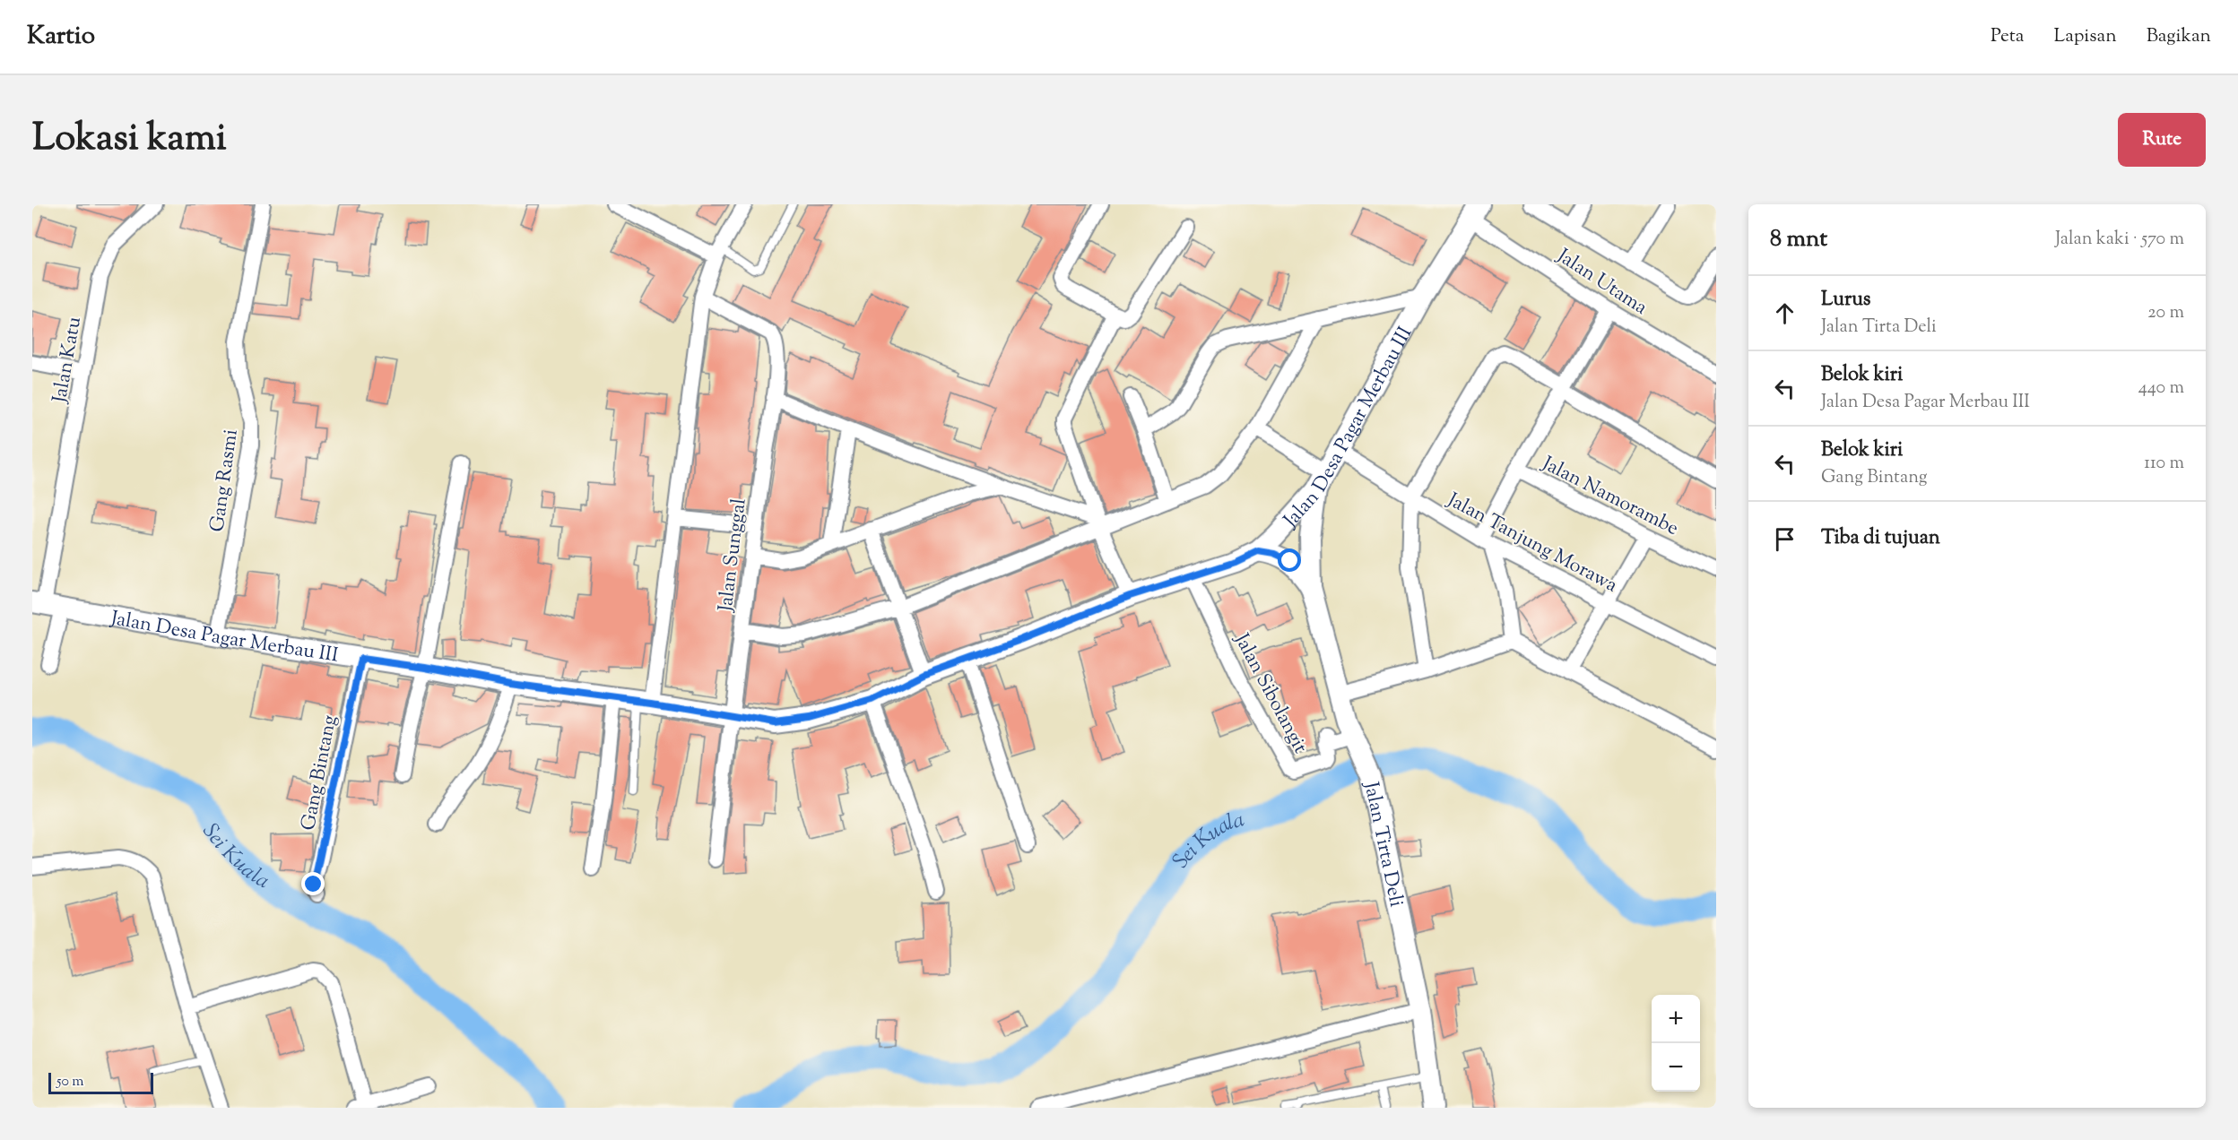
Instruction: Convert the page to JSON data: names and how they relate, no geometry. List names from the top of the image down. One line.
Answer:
{"streets":{"street":["Jalan Utama","Jalan Katu","Jalan Desa Pagar Merbau III","Gang Rasmi","Jalan Namorambe","Jalan Tanjung Morawa","Jalan Sunggal","Jalan Sibolangit","Gang Bintang","Jalan Tirta Deli"]},"crossings":[["Jalan Utama","Jalan Desa Pagar Merbau III"],["Jalan Katu","Jalan Desa Pagar Merbau III"],["Jalan Desa Pagar Merbau III","Gang Rasmi"],["Jalan Desa Pagar Merbau III","Jalan Tanjung Morawa"],["Jalan Desa Pagar Merbau III","Jalan Sunggal"],["Jalan Desa Pagar Merbau III","Jalan Sibolangit"],["Jalan Desa Pagar Merbau III","Gang Bintang"],["Jalan Desa Pagar Merbau III","Jalan Tirta Deli"],["Jalan Sibolangit","Jalan Tirta Deli"]],"water":["Sei Kuala"],"scale_bar":"50 m","page":{"header":"Kartio","nav":["Peta","Lapisan","Bagikan"],"title":"Lokasi kami","buttons":"Rute","heading":["8 mnt","Jalan kaki · 570 m"],"list":[["Lurus","Jalan Tirta Deli","20 m"],["Belok kiri","Jalan Desa Pagar Merbau III","440 m"],["Belok kiri","Gang Bintang","110 m"],"Tiba di tujuan"],"map_buttons":["+","−"],"scale":"50 m"}}
